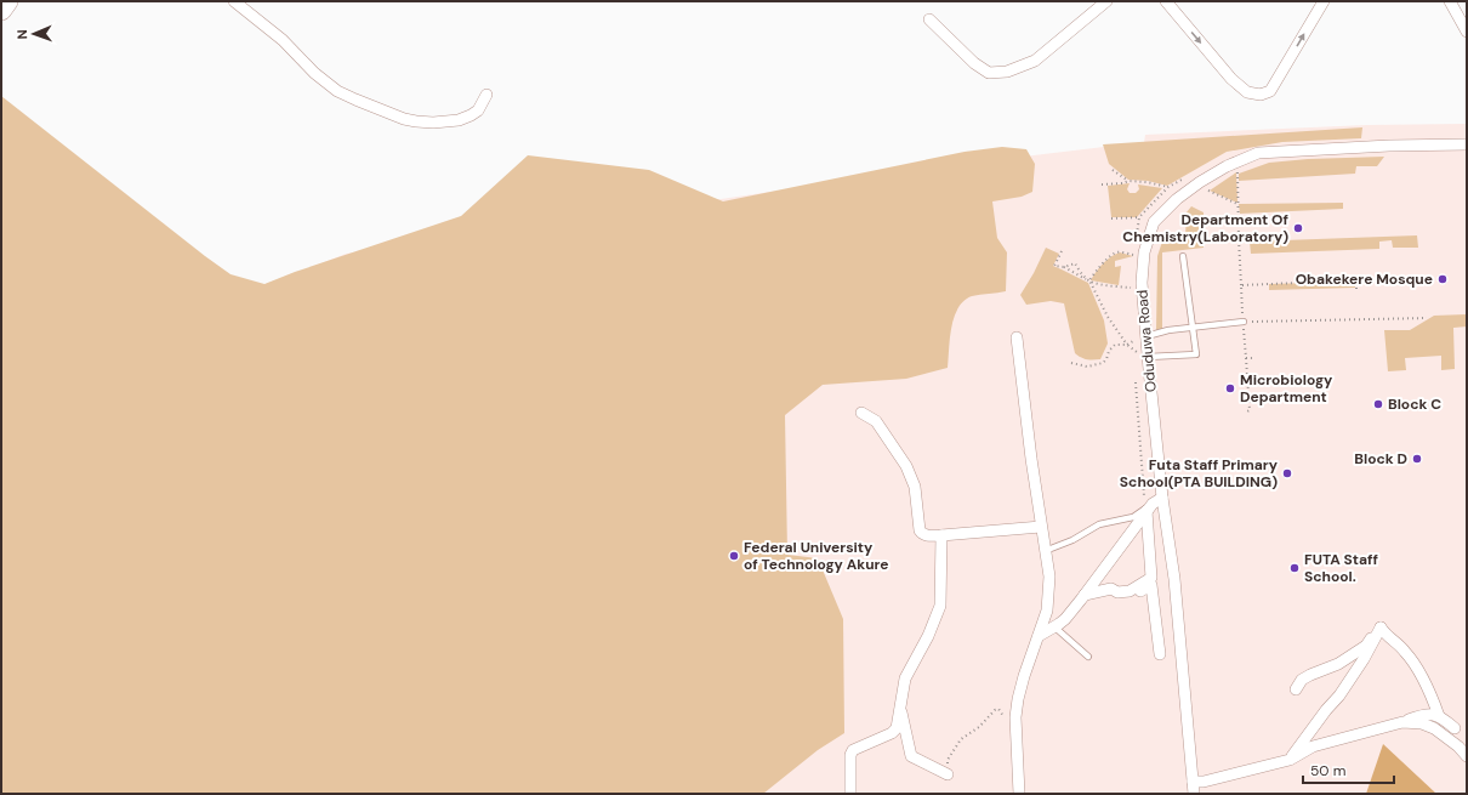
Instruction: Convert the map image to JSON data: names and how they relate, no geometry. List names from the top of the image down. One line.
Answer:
{"streets":{"street":["Oduduwa Road"]},"places":["Department Of Chemistry(Laboratory)","Obakekere Mosque","Microbiology Department","Block C","Block D","Futa Staff Primary School(PTA BUILDING)","Federal University of Technology Akure","FUTA Staff School."],"scale_bar":"50 m","north":"left"}
